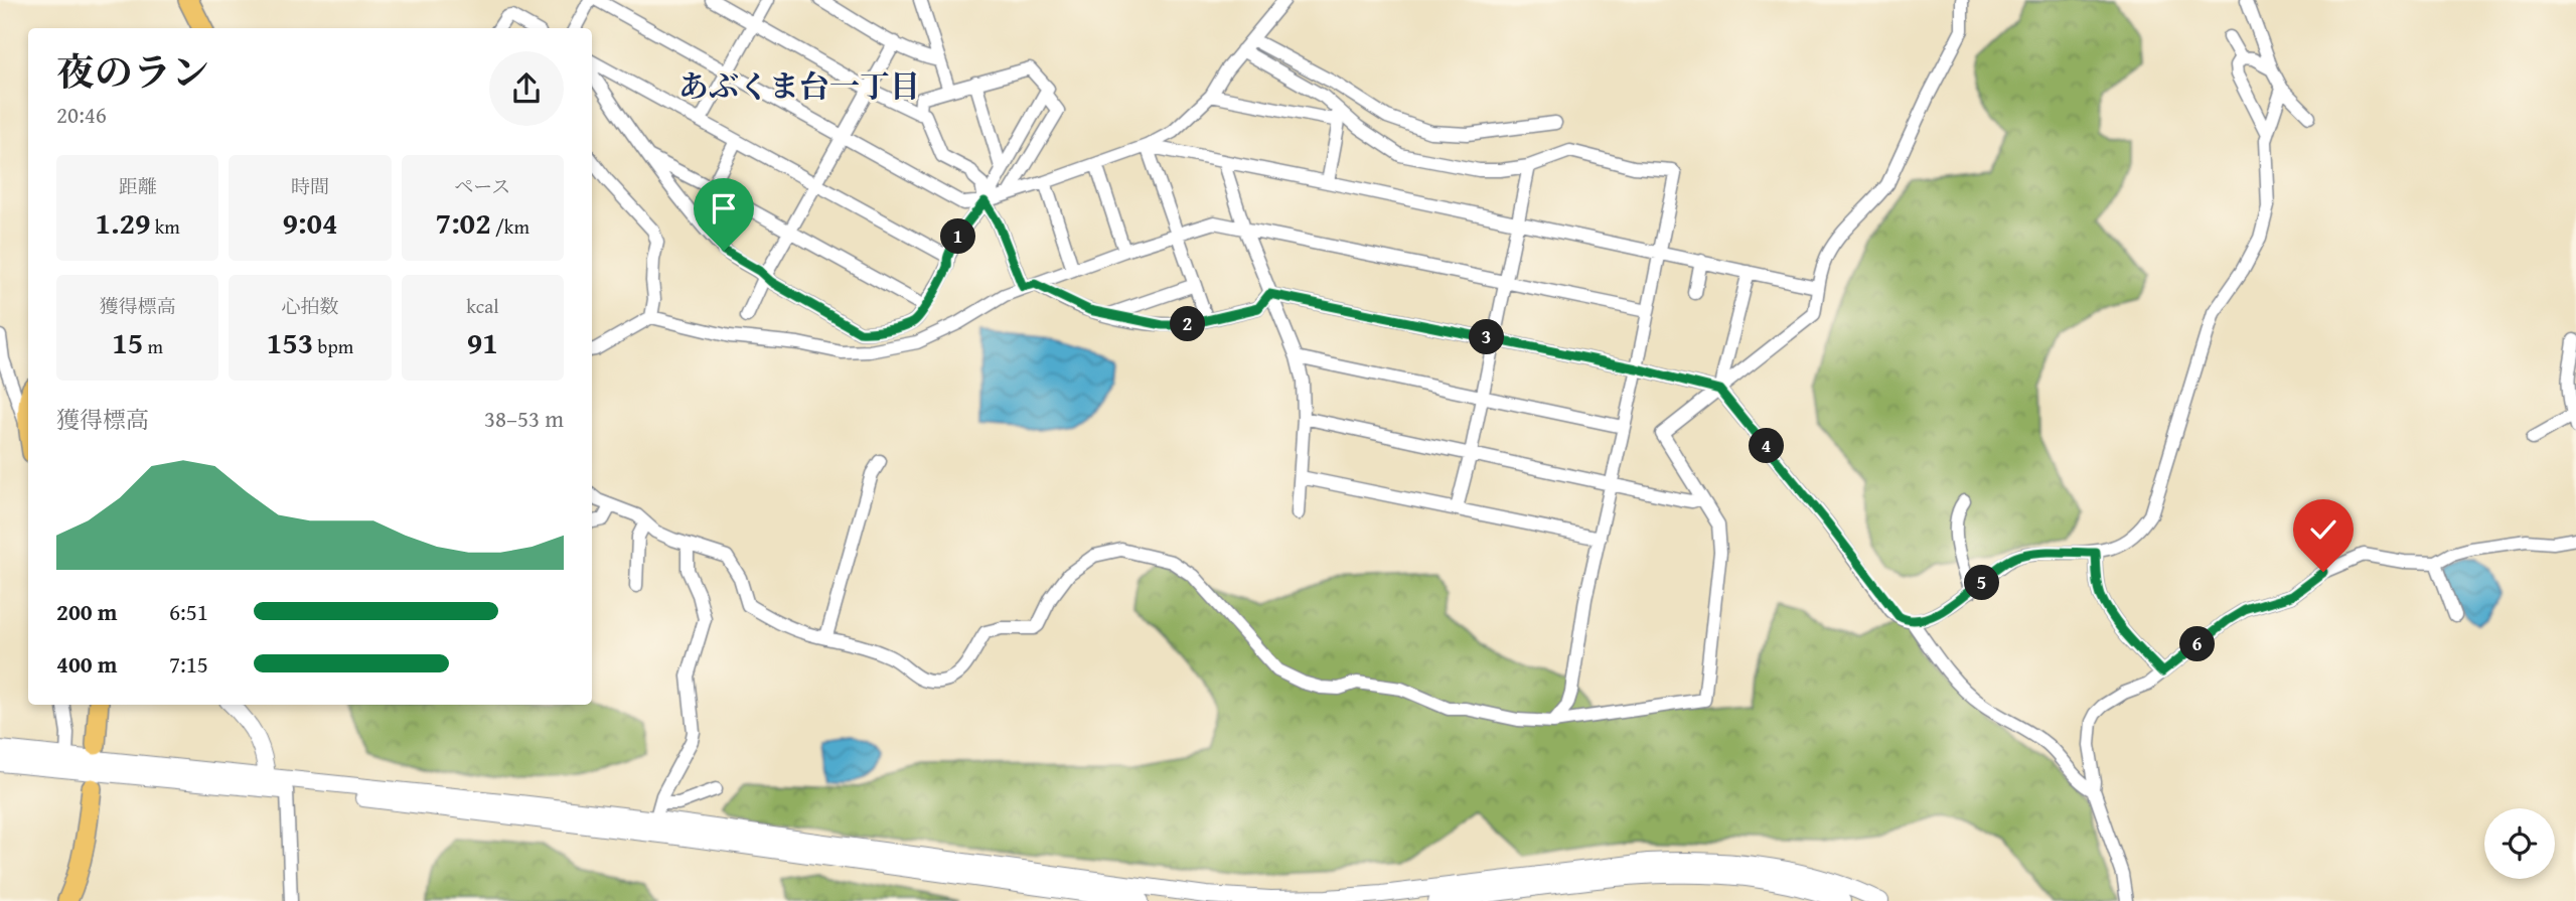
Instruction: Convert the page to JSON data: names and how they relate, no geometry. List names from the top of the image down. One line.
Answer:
{"districts":["あぶくま台一丁目"],"page":{"heading":["夜のラン","20:46"],"stats":[["距離","1.29 km"],["時間","9:04"],["ペース","7:02 /km"],["獲得標高","15 m"],["心拍数","153 bpm"],["kcal","91"]],"pins":["1","2","3","4","5","6"],"chart":["獲得標高","38–53 m"],"list":[{"name":"200 m","note":"6:51"},{"name":"400 m","note":"7:15"}]}}
